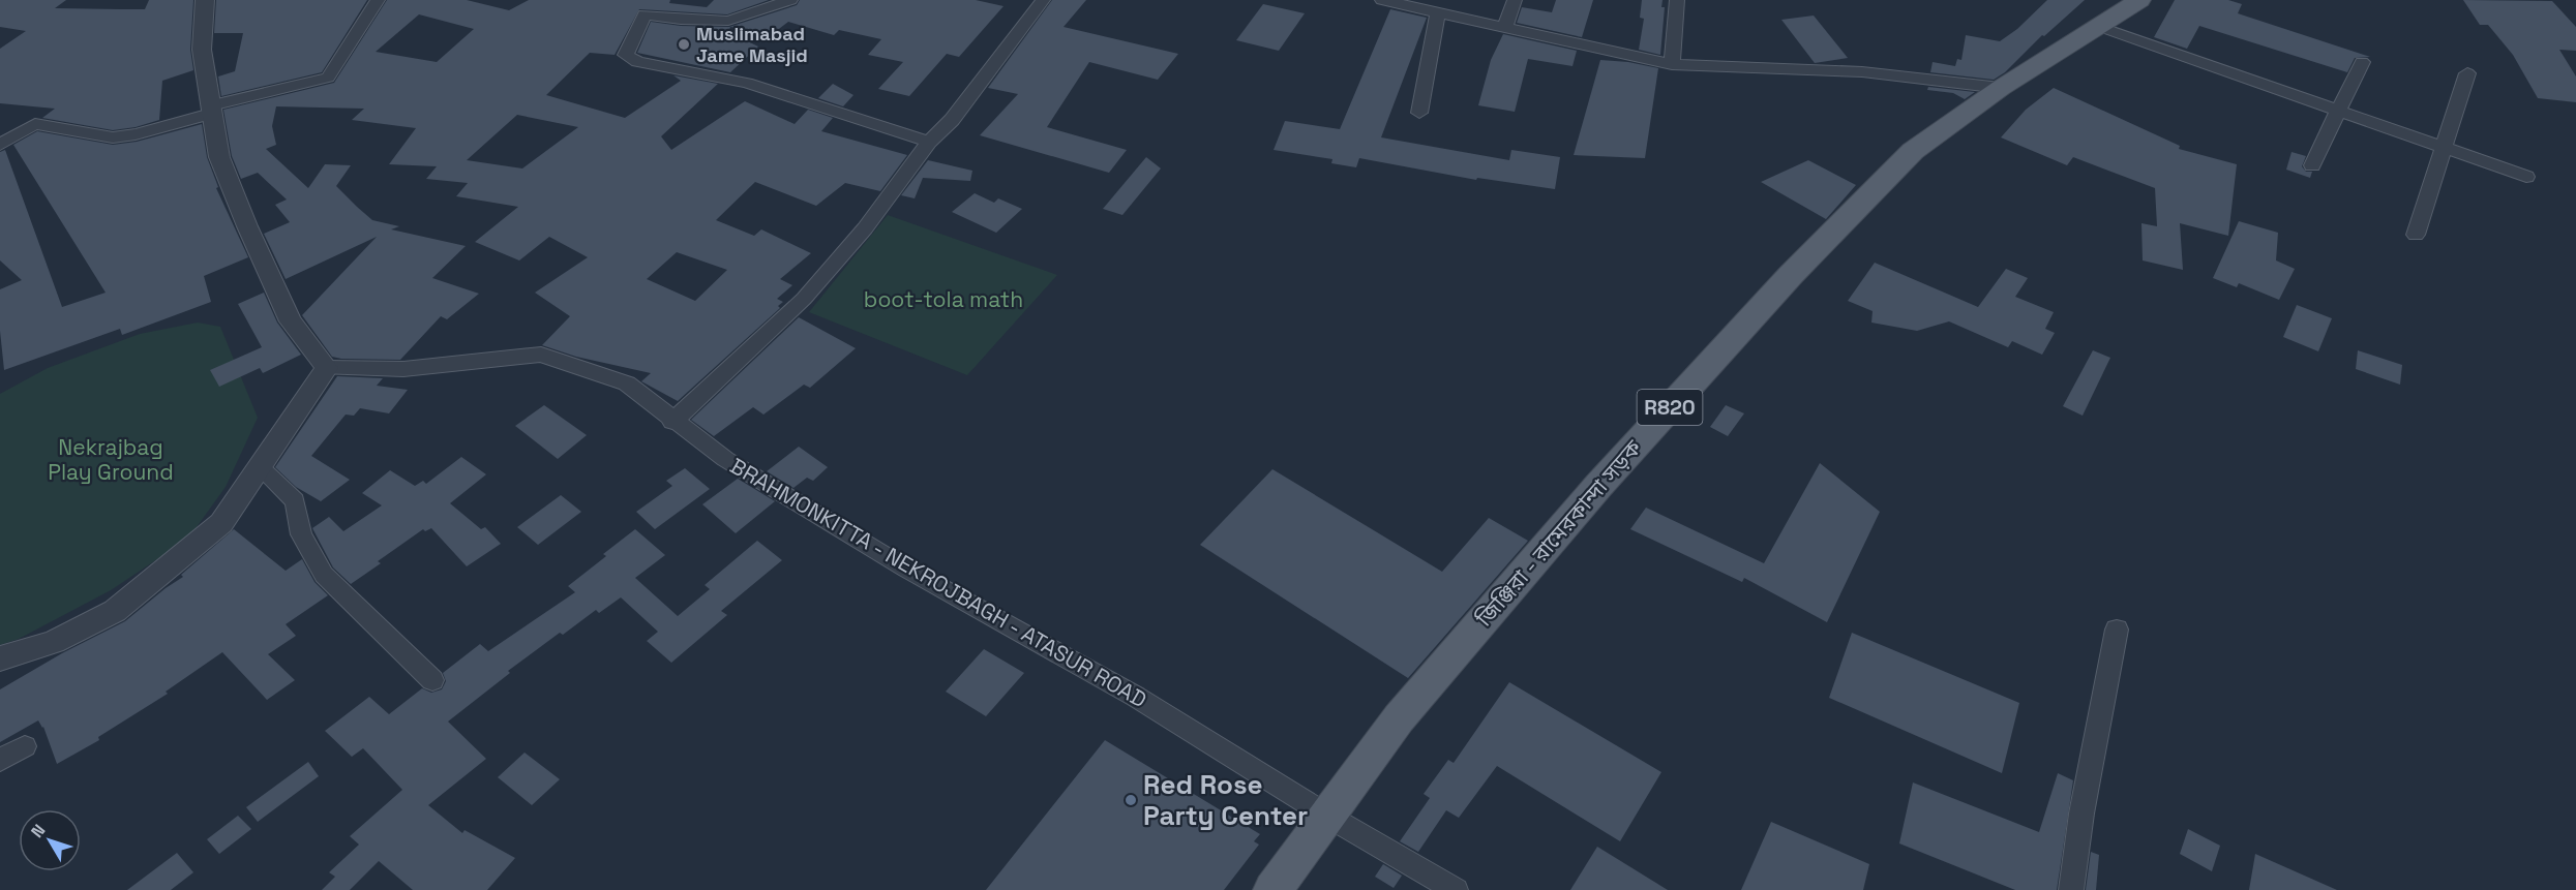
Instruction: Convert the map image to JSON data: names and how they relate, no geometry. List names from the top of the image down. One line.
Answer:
{"streets":{"main road":["R820","জিঞ্জিরা - রামেরকান্দা সড়ক"],"street":["BRAHMONKITTA - NEKROJBAGH - ATASUR ROAD"]},"crossings":[["জিঞ্জিরা - রামেরকান্দা সড়ক","BRAHMONKITTA - NEKROJBAGH - ATASUR ROAD"]],"parks":["boot-tola math","Nekrajbag Play Ground"],"places":["Muslimabad Jame Masjid","Red Rose Party Center"],"north":"top left"}
